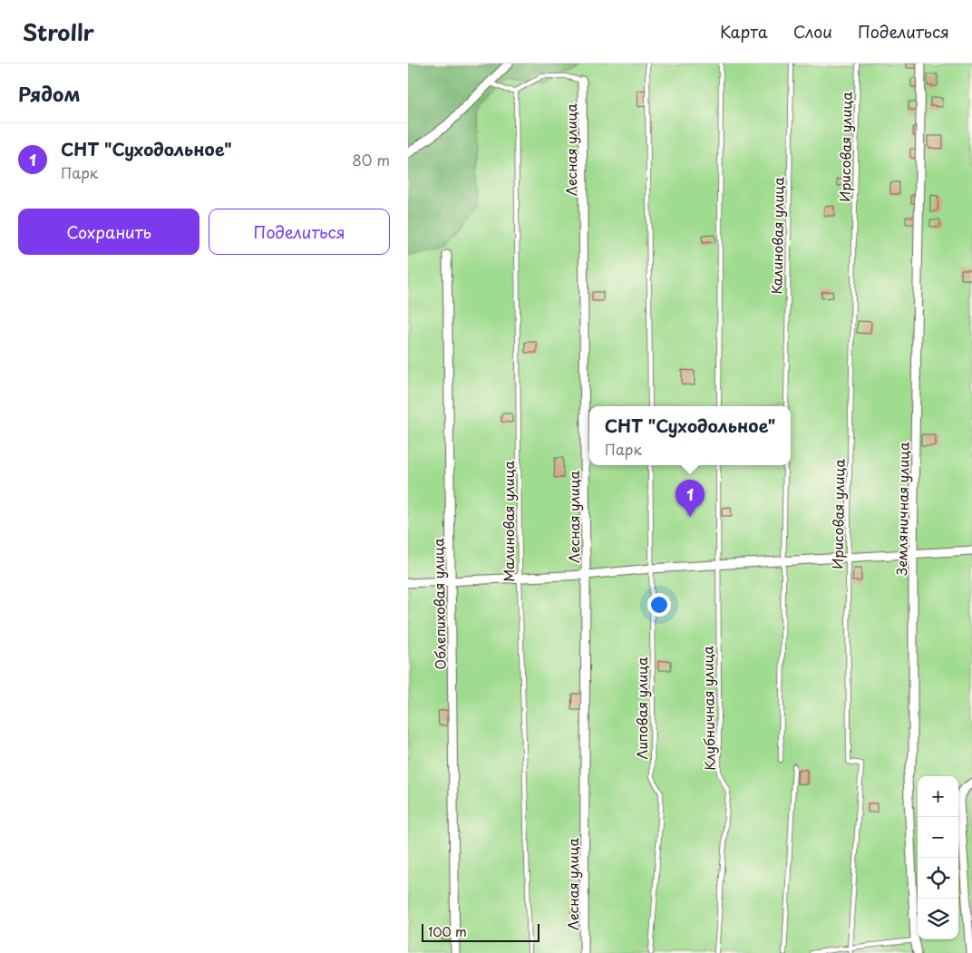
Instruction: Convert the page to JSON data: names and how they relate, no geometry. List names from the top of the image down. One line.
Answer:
{"streets":{"street":["Лесная улица","Земляничная улица","Облепиховая улица"],"lane":["Ирисовая улица","Калиновая улица","Малиновая улица","Липовая улица","Клубничная улица"]},"scale_bar":"100 m","page":{"header":"Strollr","nav":["Карта","Слои","Поделиться"],"heading":"Рядом","list":[{"mark":"1","name":"СНТ \"Суходольное\"","note":"Парк","value":"80 m"}],"buttons":["Сохранить","Поделиться"],"popup":["СНТ \"Суходольное\"","Парк"],"pins":"1","map_buttons":["+","−"],"scale":"100 m"}}
